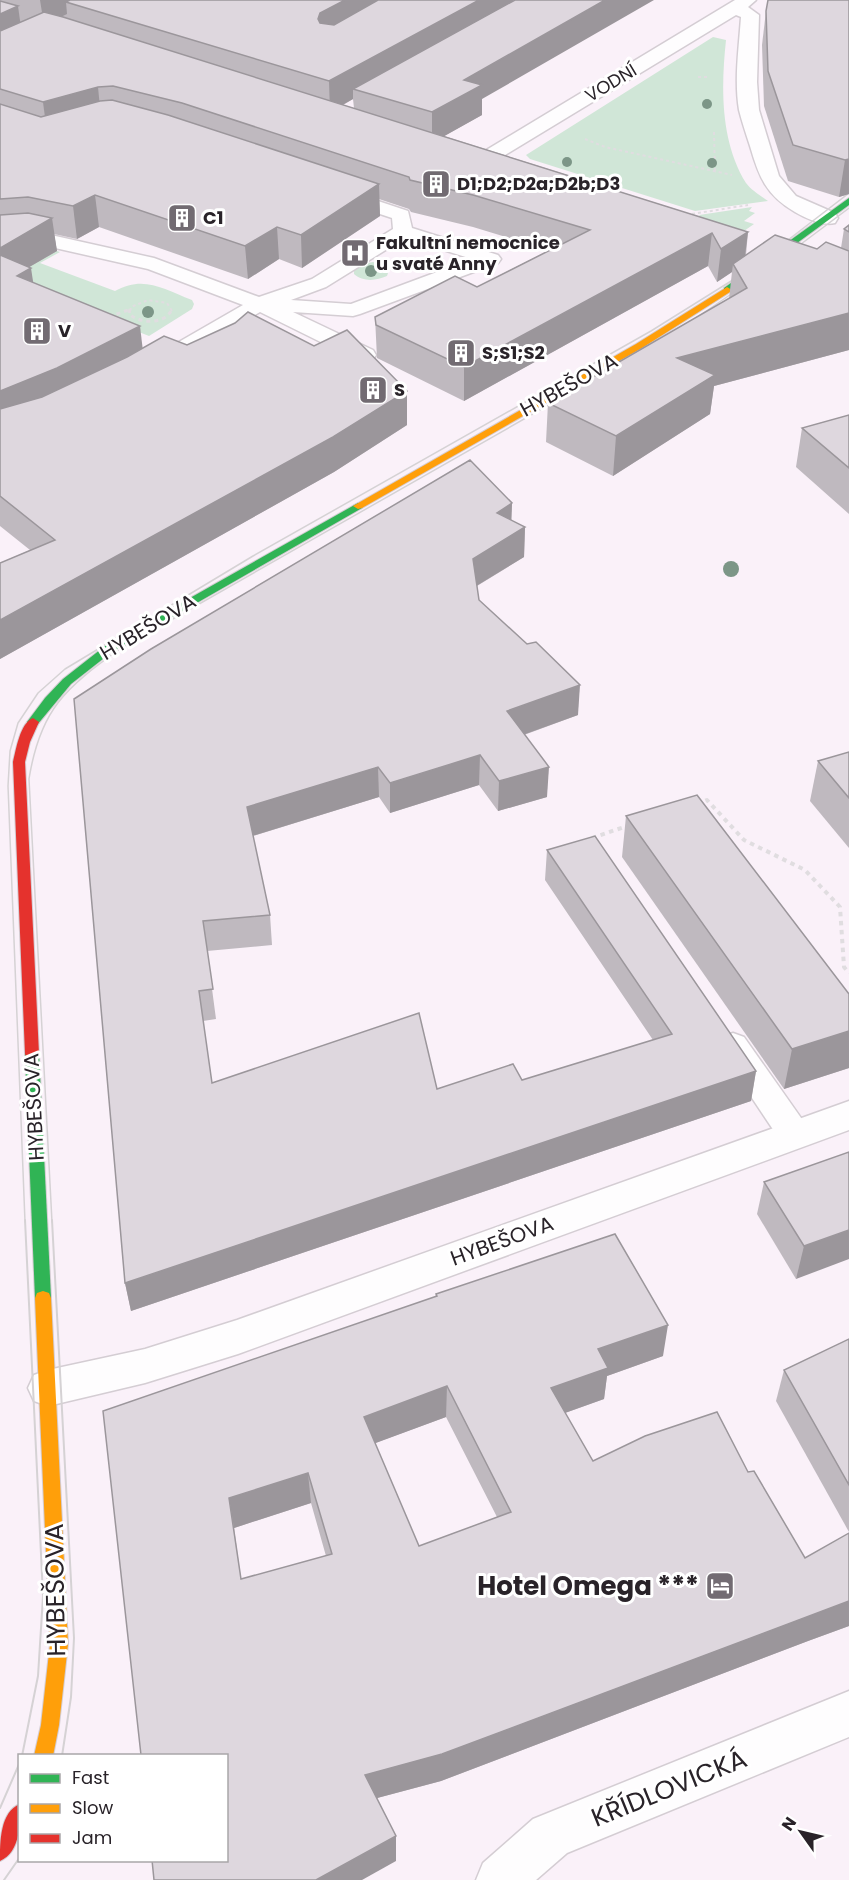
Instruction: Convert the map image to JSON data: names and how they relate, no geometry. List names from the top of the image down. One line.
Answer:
{"streets":{"street":["VODNÍ","HYBEŠOVA","KŘÍDLOVICKÁ"]},"places":{"building":["D1;D2;D2a;D2b;D3","C1","V","S;S1;S2","S"],"hospital":["Fakultní nemocnice u svaté Anny"],"hotel":["Hotel Omega ***"]},"legend":["Fast","Slow","Jam"],"north":"top left"}
